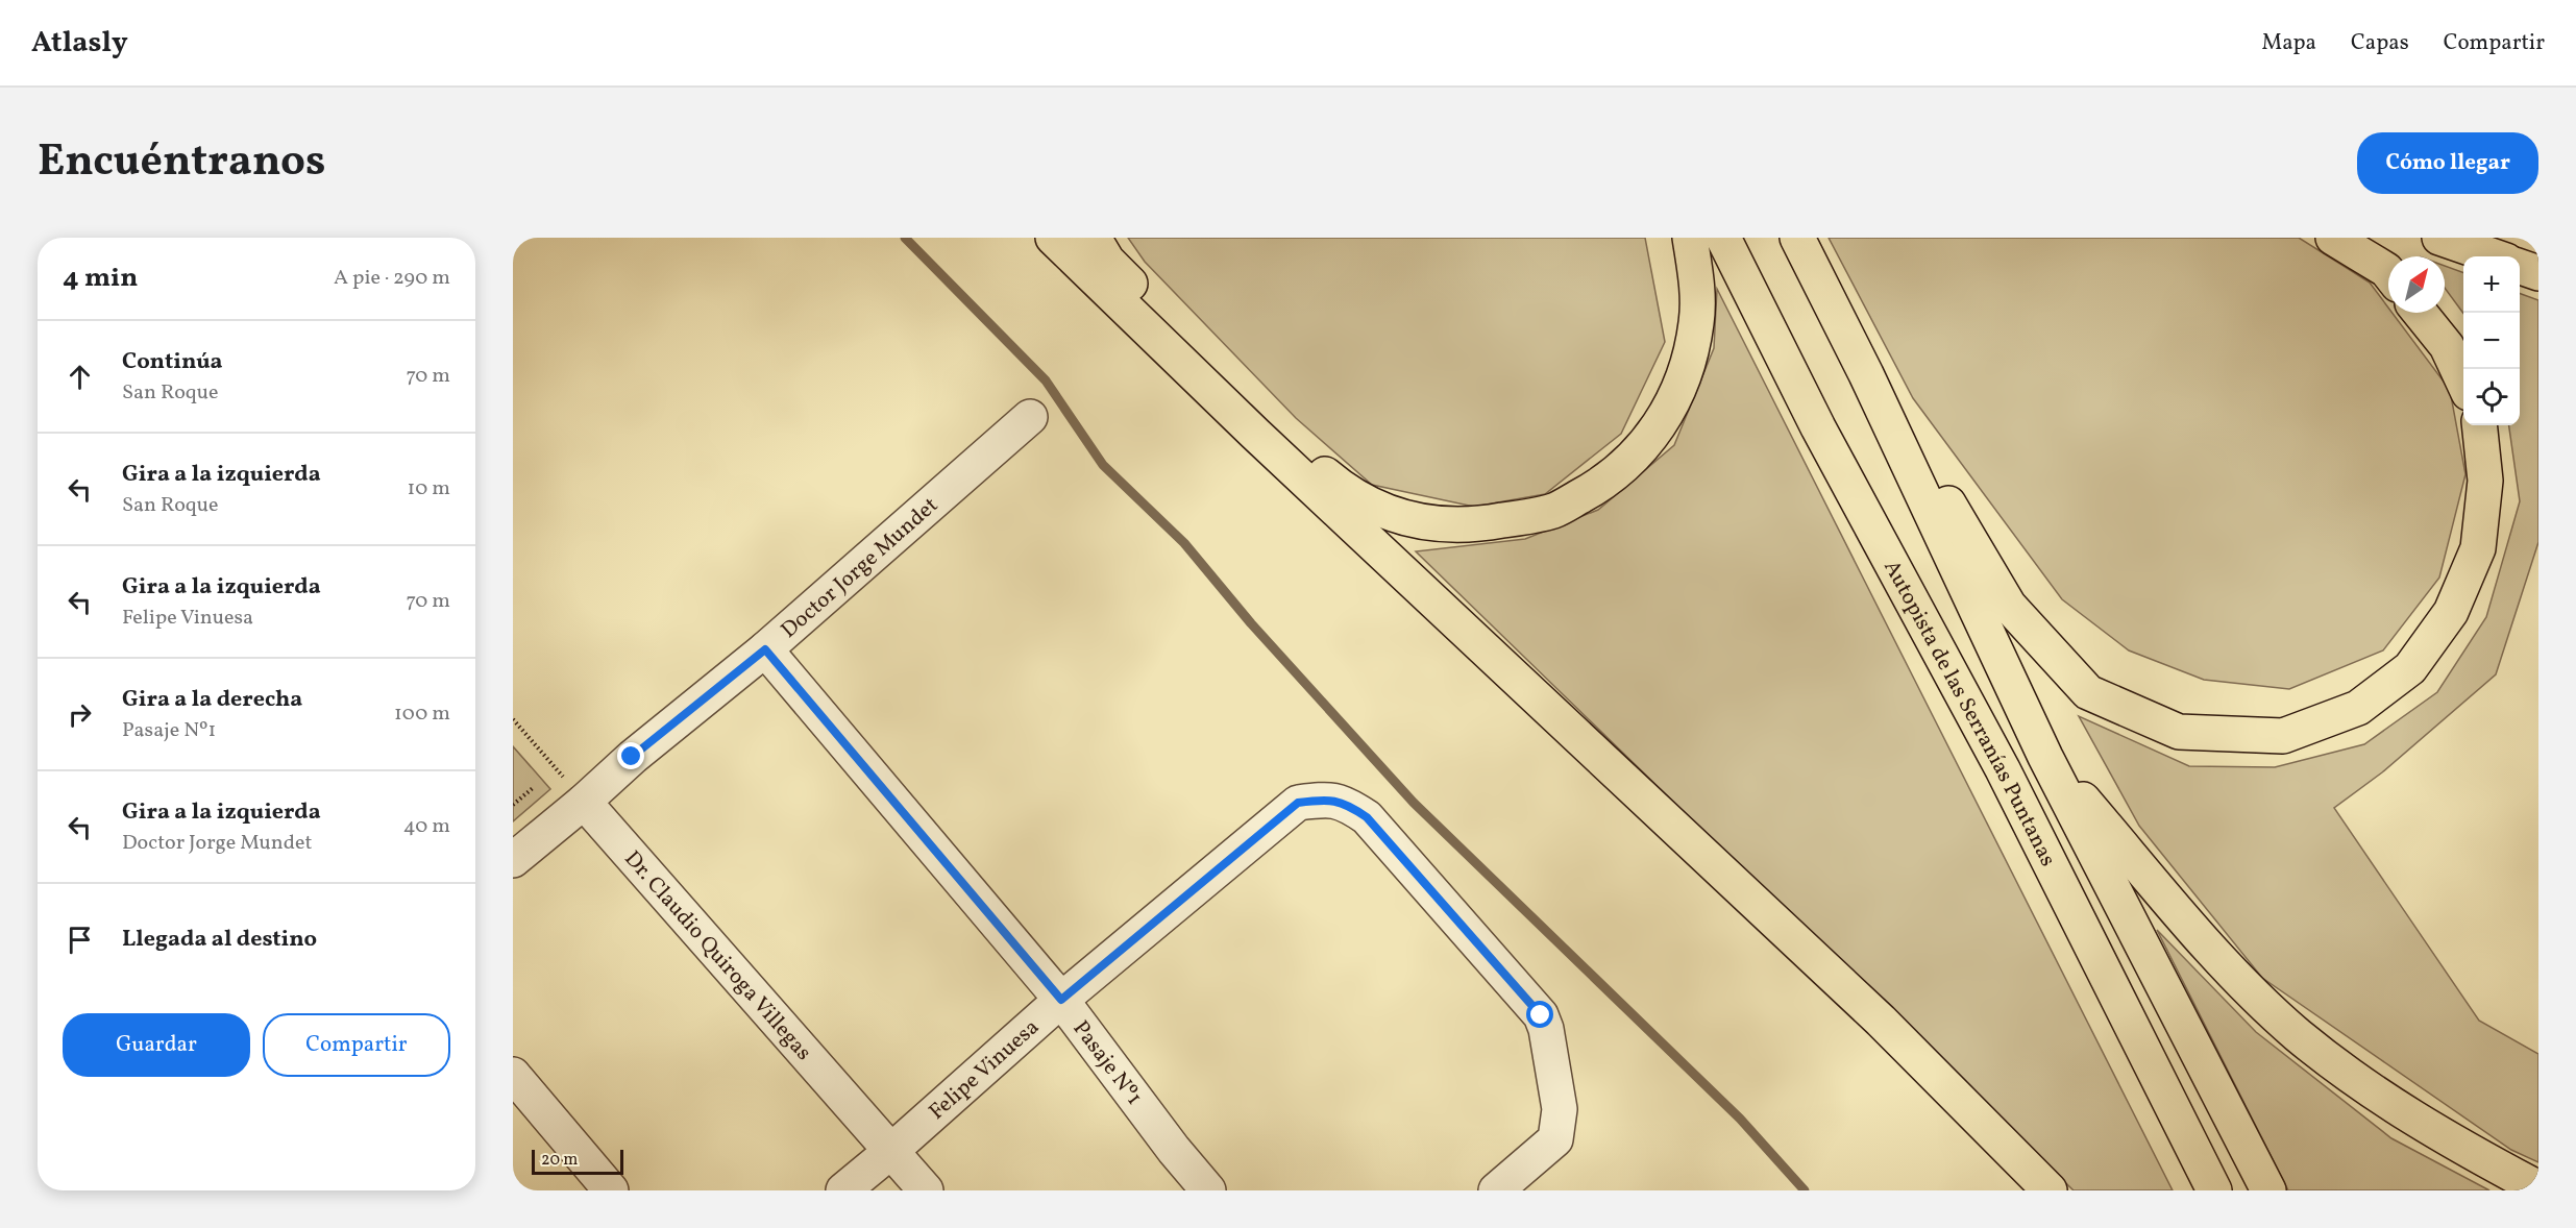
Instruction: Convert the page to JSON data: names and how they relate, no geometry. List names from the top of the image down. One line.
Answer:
{"streets":{"highway":["Autopista de las Serranías Puntanas"],"street":["Doctor Jorge Mundet","Dr. Claudio Quiroga Villegas","Pasaje Nº1","Felipe Vinuesa"]},"crossings":[["Doctor Jorge Mundet","Dr. Claudio Quiroga Villegas"],["Doctor Jorge Mundet","Pasaje Nº1"],["Dr. Claudio Quiroga Villegas","Felipe Vinuesa"],["Pasaje Nº1","Felipe Vinuesa"]],"scale_bar":"20 m","north":"top right","page":{"header":"Atlasly","nav":["Mapa","Capas","Compartir"],"title":"Encuéntranos","buttons":["Cómo llegar",["Guardar","Compartir"]],"heading":["4 min","A pie · 290 m"],"map_buttons":["+","−"],"list":[["Continúa","San Roque","70 m"],["Gira a la izquierda","San Roque","10 m"],["Gira a la izquierda","Felipe Vinuesa","70 m"],["Gira a la derecha","Pasaje Nº1","100 m"],["Gira a la izquierda","Doctor Jorge Mundet","40 m"],"Llegada al destino"],"scale":"20 m"}}
